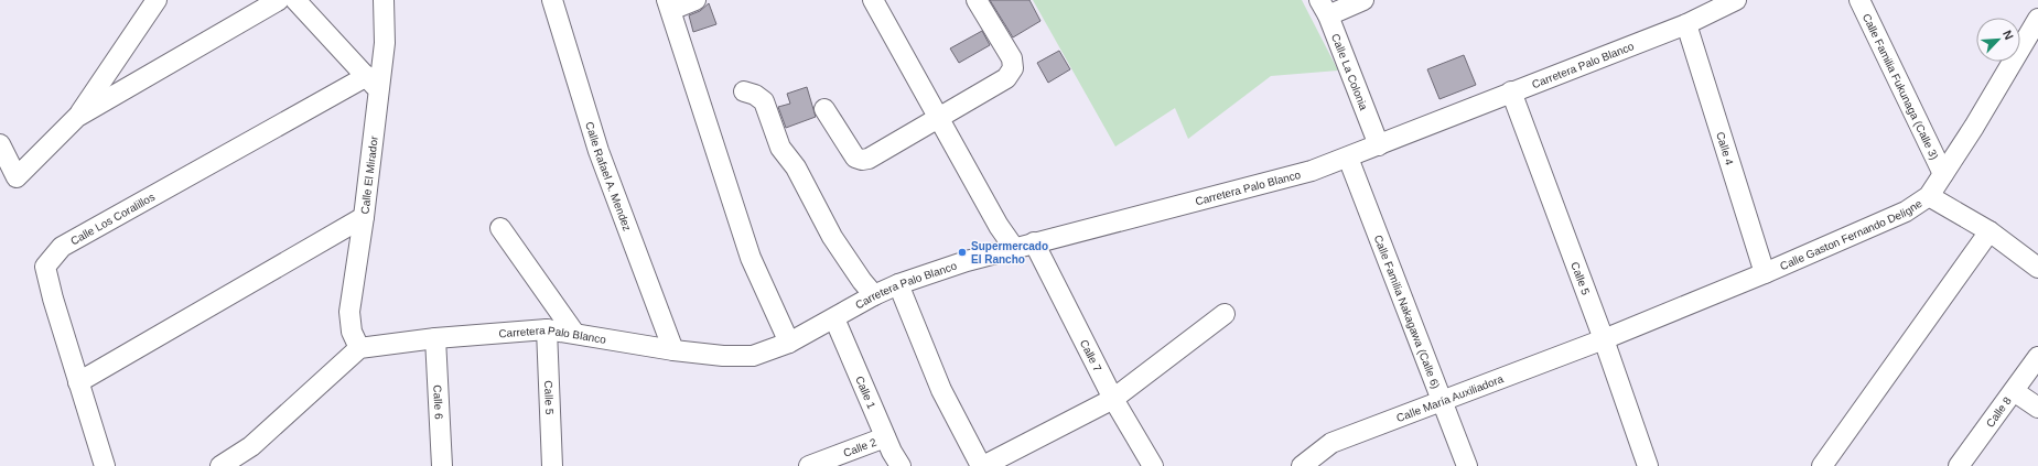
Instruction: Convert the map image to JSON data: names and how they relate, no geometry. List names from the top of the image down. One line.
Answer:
{"streets":{"street":["Carretera Palo Blanco","Calle La Colonia","Calle Familia Fukunaga (Calle 3)","Calle 4","Calle El Mirador","Calle Rafael A. Mendez","Calle Los Coralillos","Calle Gaston Fernando Deligne","Calle 5","Calle Familia Nakagawa (Calle 6)","Calle 7","Calle 1","Calle María Auxiliadora","Calle 6","Calle 8","Calle 2"]},"crossings":[["Carretera Palo Blanco","Calle La Colonia"],["Carretera Palo Blanco","Calle 4"],["Carretera Palo Blanco","Calle El Mirador"],["Carretera Palo Blanco","Calle Rafael A. Mendez"],["Carretera Palo Blanco","Calle 5"],["Carretera Palo Blanco","Calle Familia Nakagawa (Calle 6)"],["Carretera Palo Blanco","Calle 7"],["Carretera Palo Blanco","Calle 1"],["Carretera Palo Blanco","Calle 6"],["Calle Familia Fukunaga (Calle 3)","Calle Gaston Fernando Deligne"],["Calle 4","Calle Gaston Fernando Deligne"],["Calle Gaston Fernando Deligne","Calle 5"],["Calle Gaston Fernando Deligne","Calle María Auxiliadora"],["Calle 5","Calle María Auxiliadora"],["Calle Familia Nakagawa (Calle 6)","Calle María Auxiliadora"],["Calle 1","Calle 2"]],"places":["Supermercado El Rancho"],"north":"top right"}
